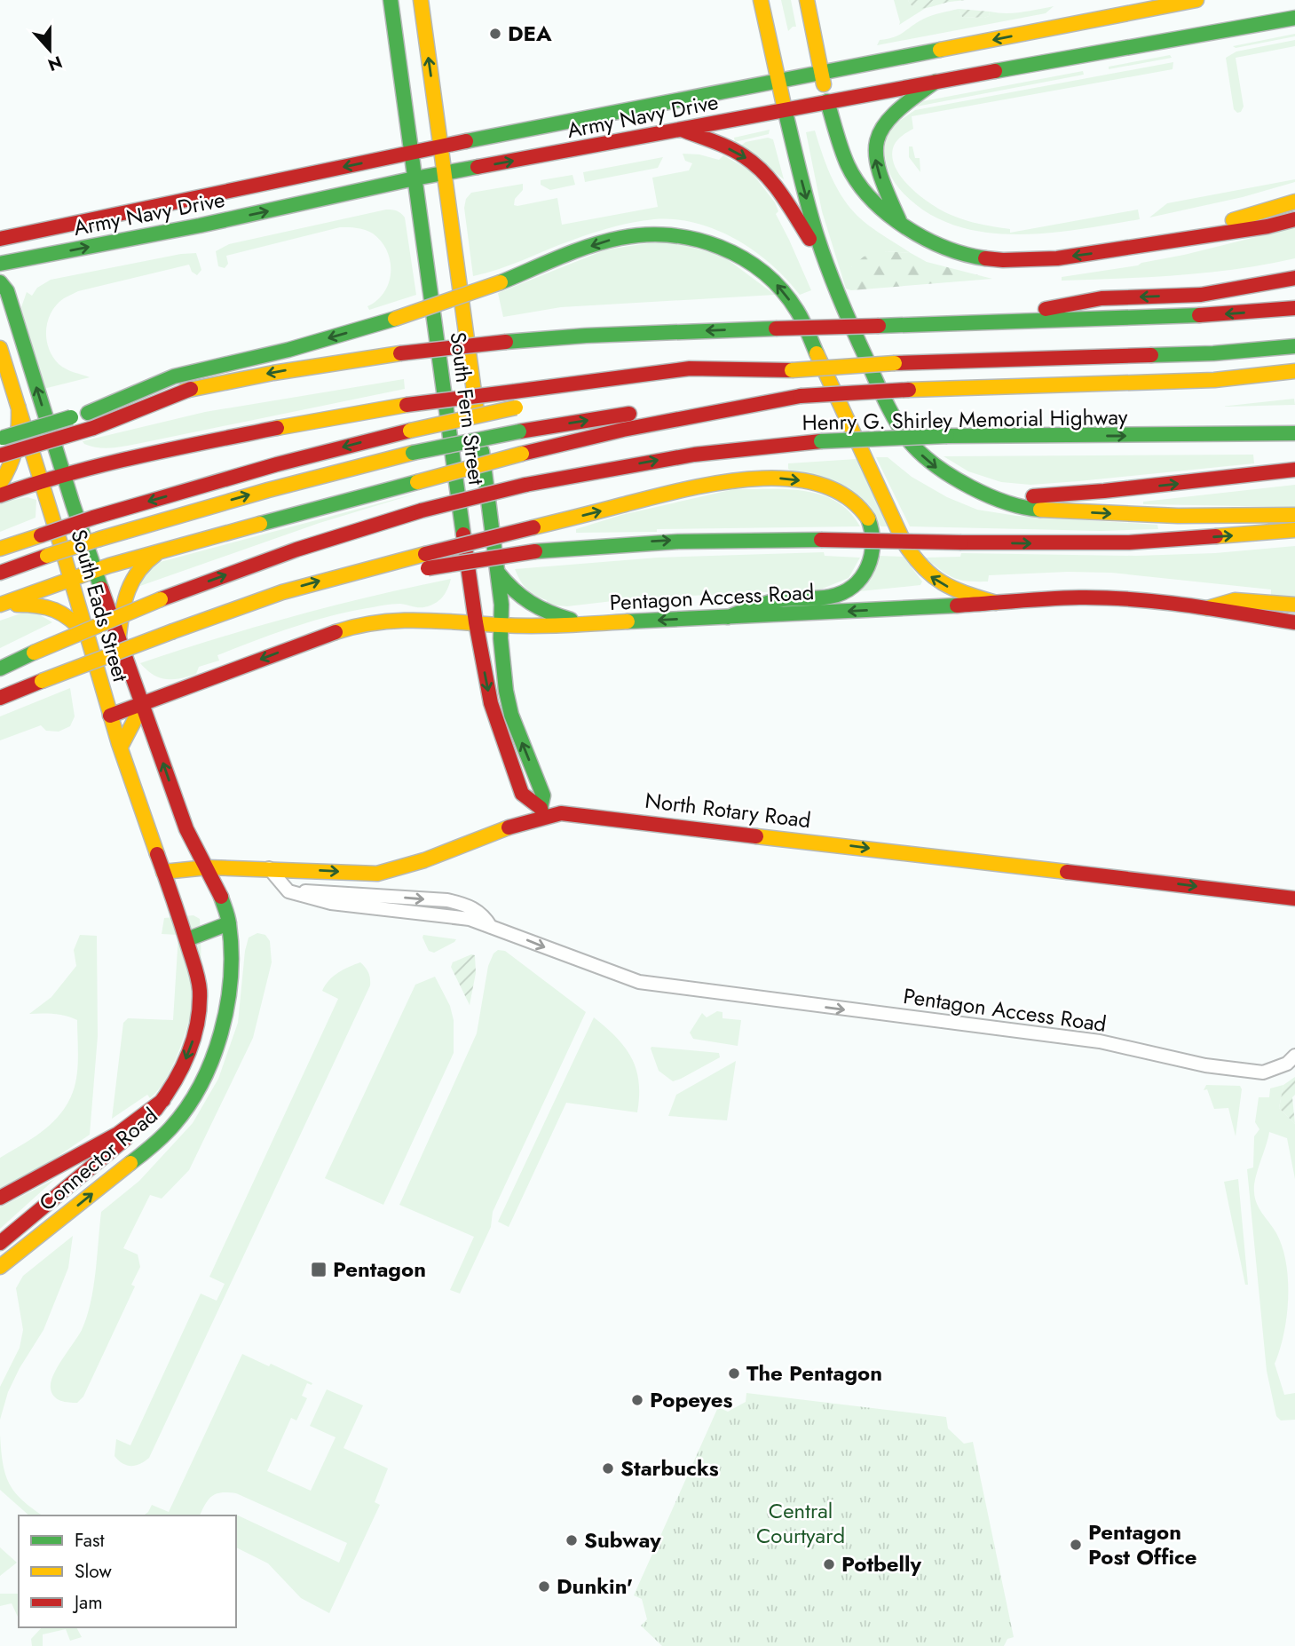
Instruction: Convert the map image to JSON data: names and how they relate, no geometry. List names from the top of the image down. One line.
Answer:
{"streets":{"main road":["Army Navy Drive","South Fern Street","Henry G. Shirley Memorial Highway","Pentagon Access Road","South Eads Street","North Rotary Road","Connector Road"]},"crossings":[["Army Navy Drive","South Fern Street"],["South Fern Street","Pentagon Access Road"],["South Fern Street","North Rotary Road"],["Pentagon Access Road","South Eads Street"],["Pentagon Access Road","North Rotary Road"],["South Eads Street","North Rotary Road"],["South Eads Street","Connector Road"],["North Rotary Road","Connector Road"]],"one_way":["North Rotary Road"],"parks":["Central Courtyard"],"places":{"other":["DEA","The Pentagon","Popeyes","Starbucks","Subway","Pentagon Post Office","Potbelly","Dunkin'"],"transit":["Pentagon"]},"legend":["Fast","Slow","Jam"],"north":"bottom"}
